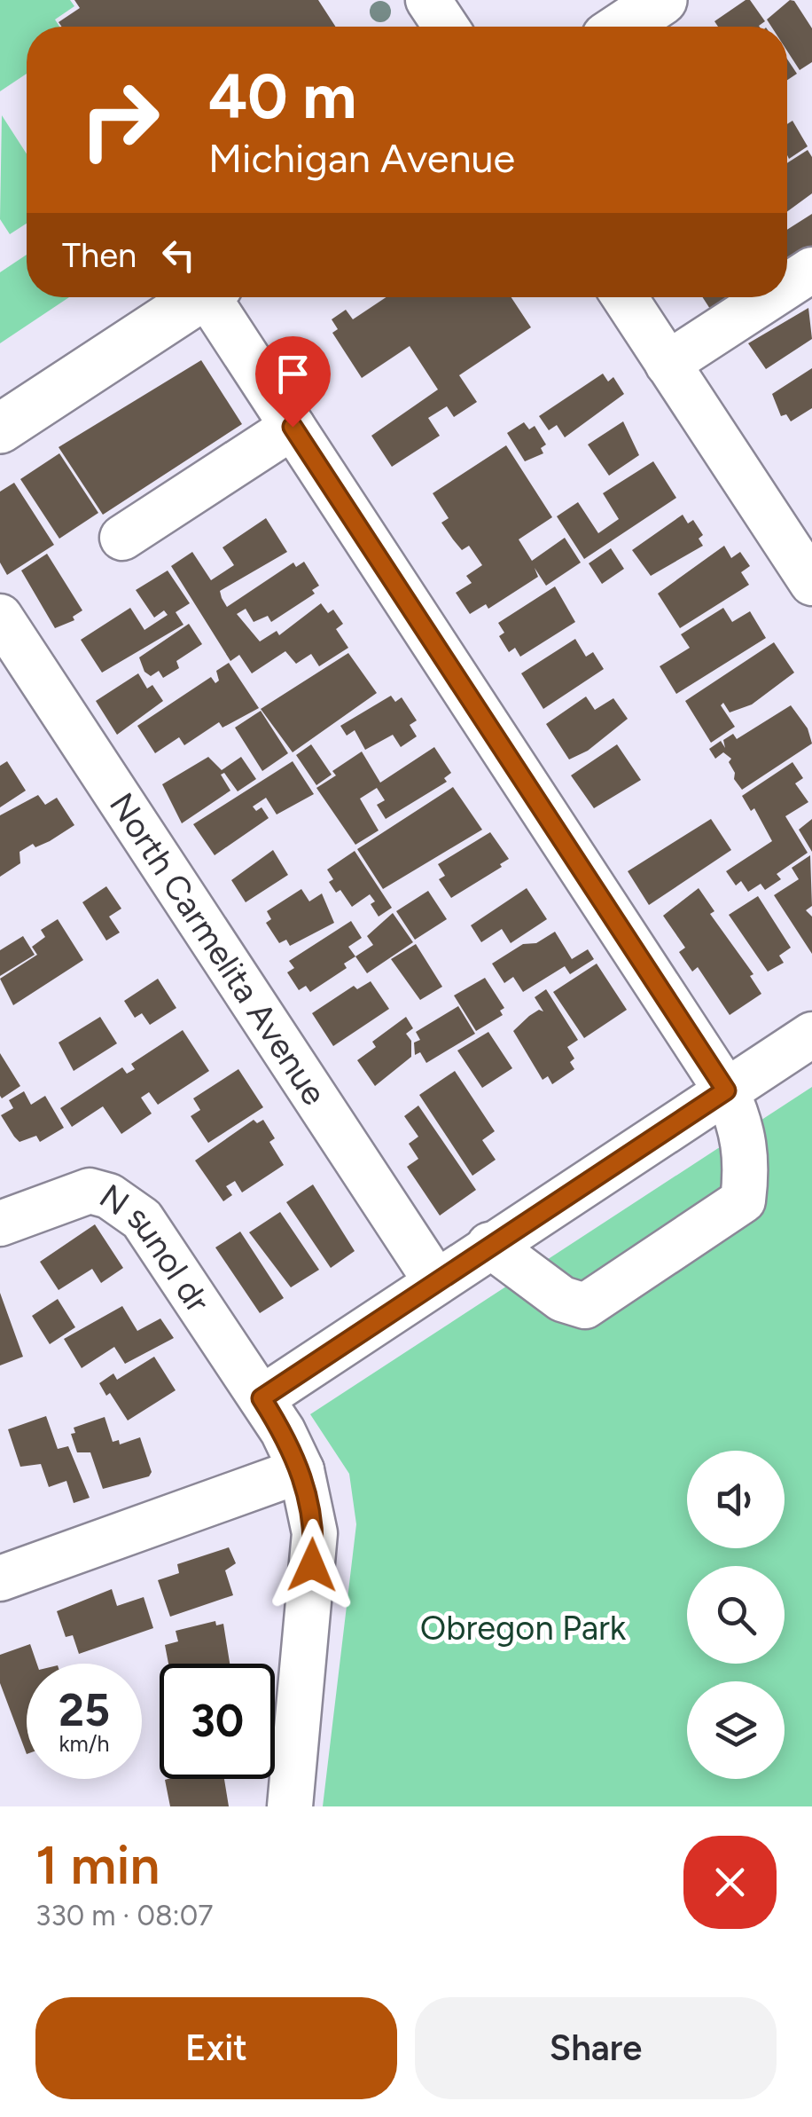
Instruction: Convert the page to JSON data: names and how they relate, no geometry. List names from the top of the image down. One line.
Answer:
{"streets":{"street":["North Carmelita Avenue","N sunol dr"]},"parks":["Obregon Park"],"page":{"turn":["40 m","Michigan Avenue"],"then":"Then","speed":"25 km/h","limit":"30","heading":["1 min","330 m · 08:07"],"buttons":["Exit","Share"]}}
